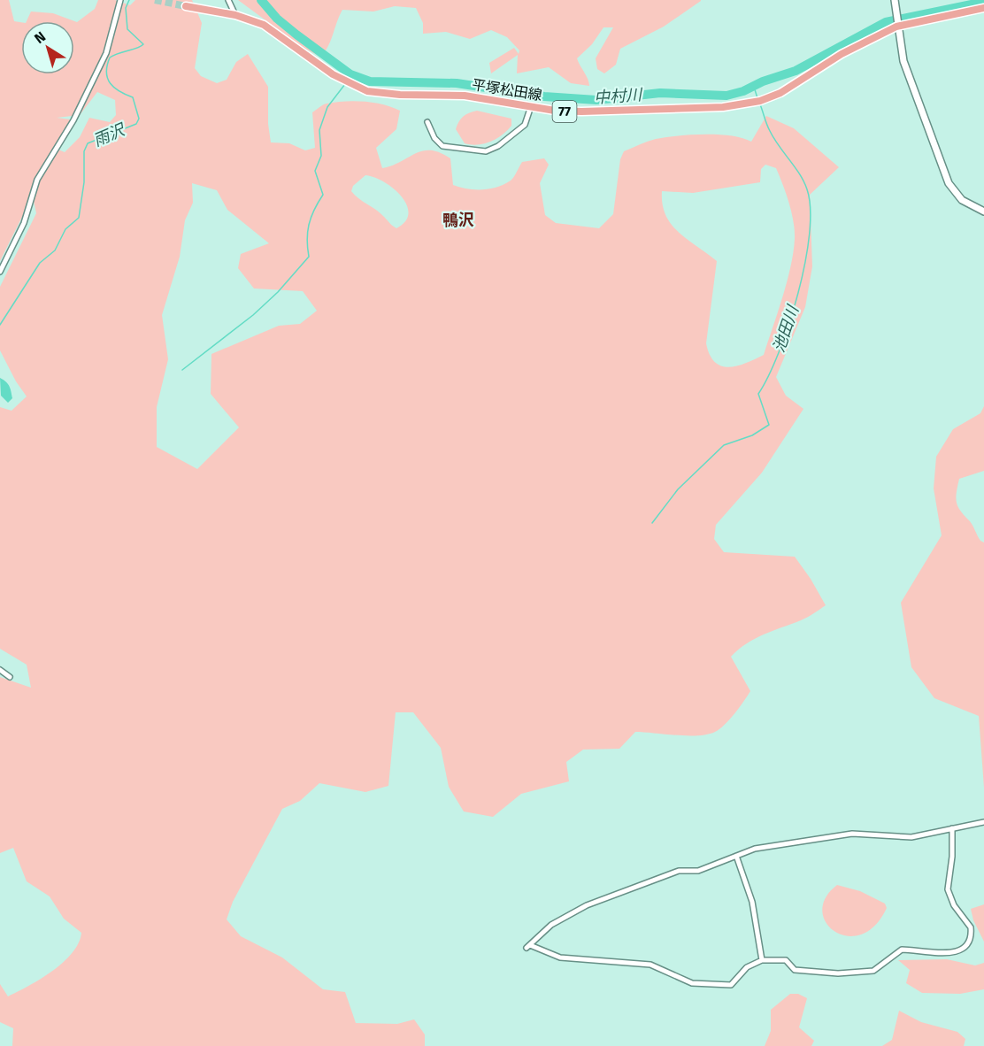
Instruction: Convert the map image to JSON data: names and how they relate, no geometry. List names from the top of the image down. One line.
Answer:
{"streets":{"main road":["平塚松田線","77"]},"districts":["鴨沢"],"water":["中村川","雨沢","池田川"],"north":"top left"}
